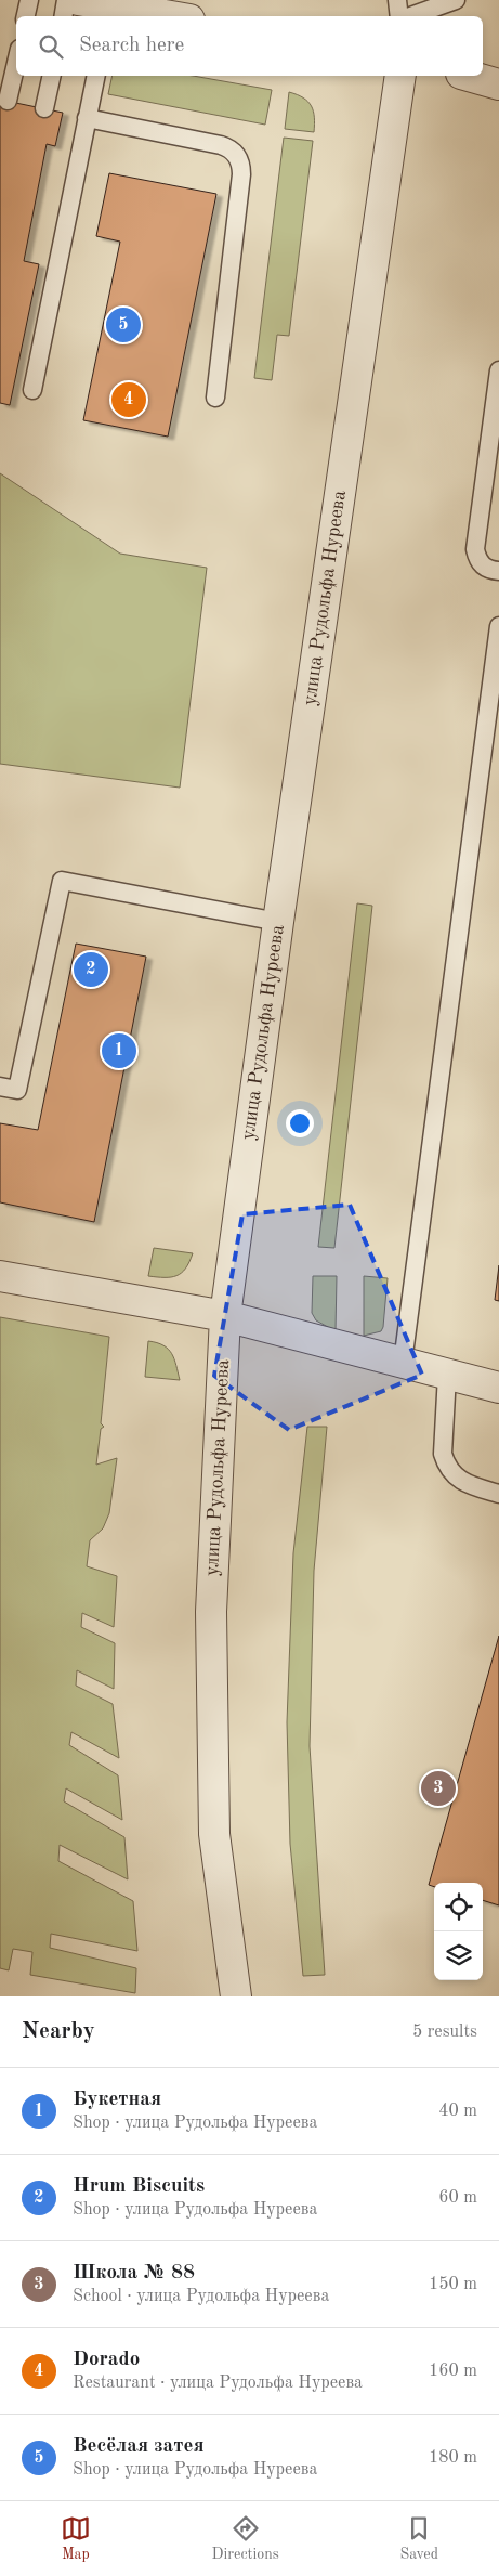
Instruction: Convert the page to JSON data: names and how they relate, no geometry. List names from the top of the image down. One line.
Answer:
{"streets":{"street":["улица Рудольфа Нуреева"]},"page":{"search":"Search here","pins":["5","4","2","1","3"],"heading":["Nearby","5 results"],"list":[{"mark":"1","name":"Букетная","note":"Shop · улица Рудольфа Нуреева","value":"40 m"},{"mark":"2","name":"Hrum Biscuits","note":"Shop · улица Рудольфа Нуреева","value":"60 m"},{"mark":"3","name":"Школа № 88","note":"School · улица Рудольфа Нуреева","value":"150 m"},{"mark":"4","name":"Dorado","note":"Restaurant · улица Рудольфа Нуреева","value":"160 m"},{"mark":"5","name":"Весёлая затея","note":"Shop · улица Рудольфа Нуреева","value":"180 m"}],"nav":["Map","Directions","Saved"]}}
